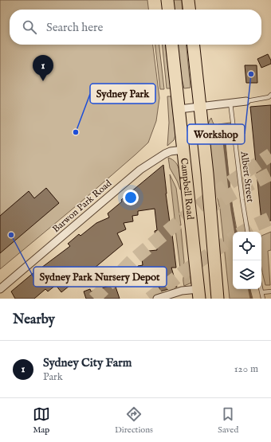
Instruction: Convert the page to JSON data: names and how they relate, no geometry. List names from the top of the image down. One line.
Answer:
{"streets":{"main road":["Campbell Road"],"street":["Barwon Park Road"],"lane":["Albert Street"]},"crossings":[["Campbell Road","Barwon Park Road"]],"places":["Workshop","Sydney Park","Sydney Park Nursery Depot"],"page":{"search":"Search here","pins":"1","heading":"Nearby","list":[{"mark":"1","name":"Sydney City Farm","note":"Park","value":"120 m"}],"nav":["Map","Directions","Saved"]}}
